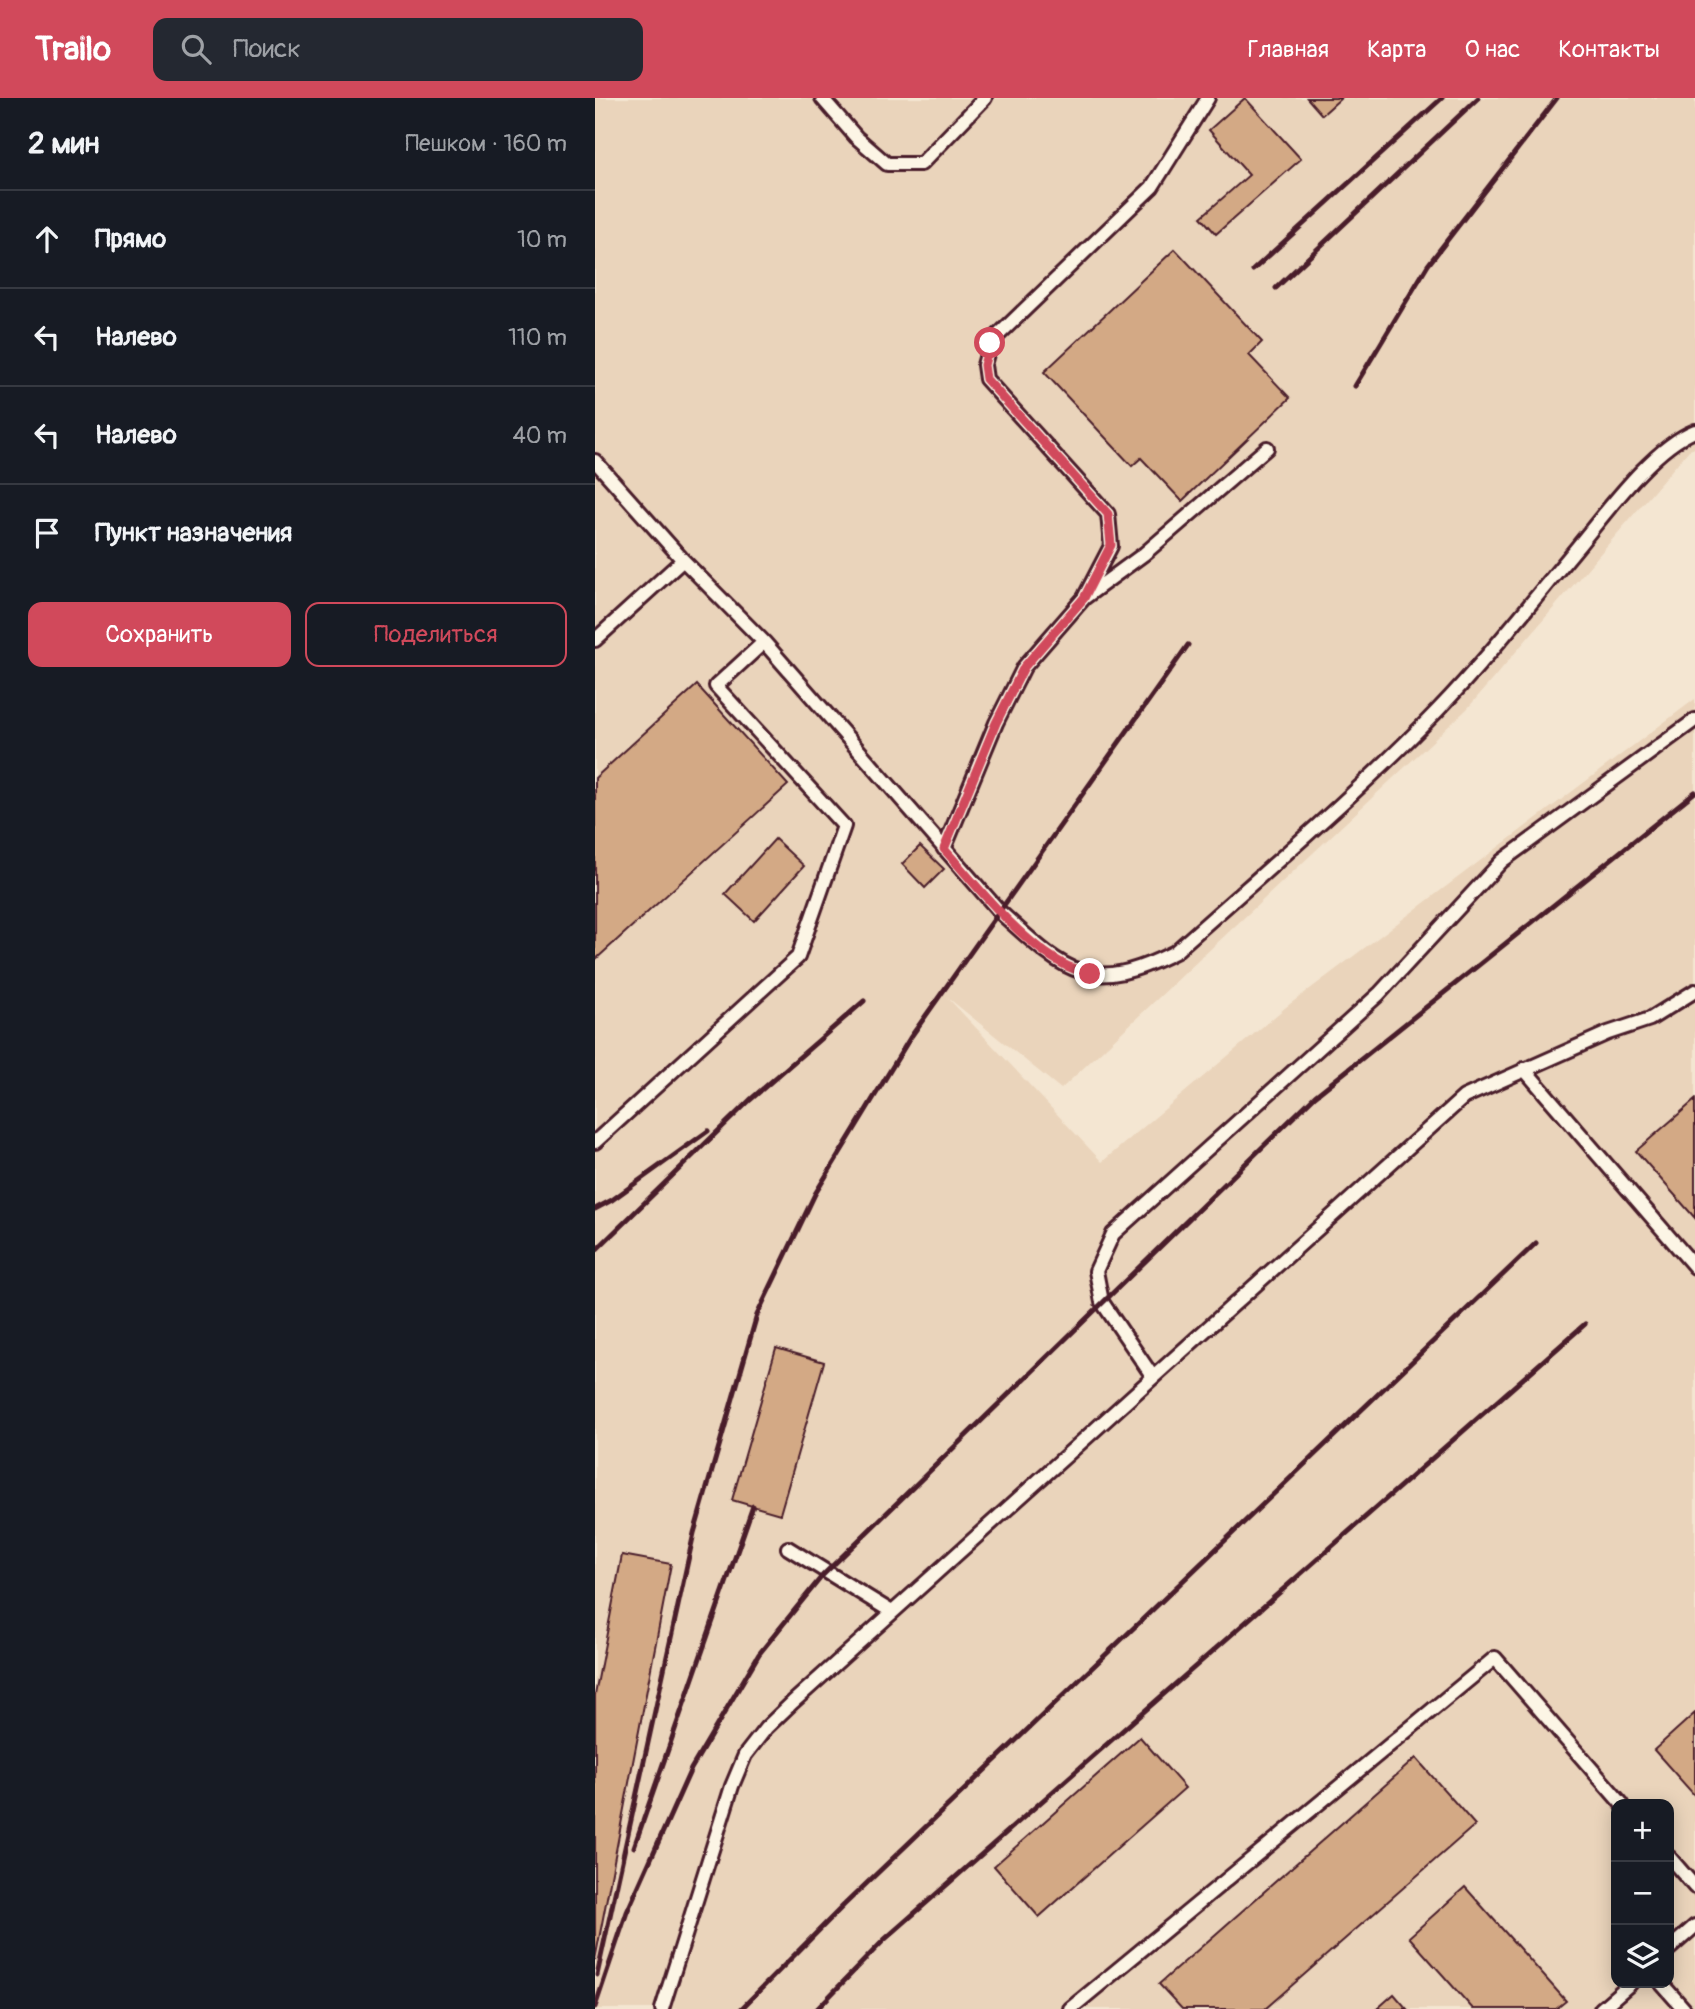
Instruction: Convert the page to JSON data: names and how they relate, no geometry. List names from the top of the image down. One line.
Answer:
{"page":{"header":"Trailo","search":"Поиск","nav":["Главная","Карта","О нас","Контакты"],"heading":["2 мин","Пешком · 160 m"],"list":[["Прямо","10 m"],["Налево","110 m"],["Налево","40 m"],"Пункт назначения"],"buttons":["Сохранить","Поделиться"],"map_buttons":["+","−"]}}
